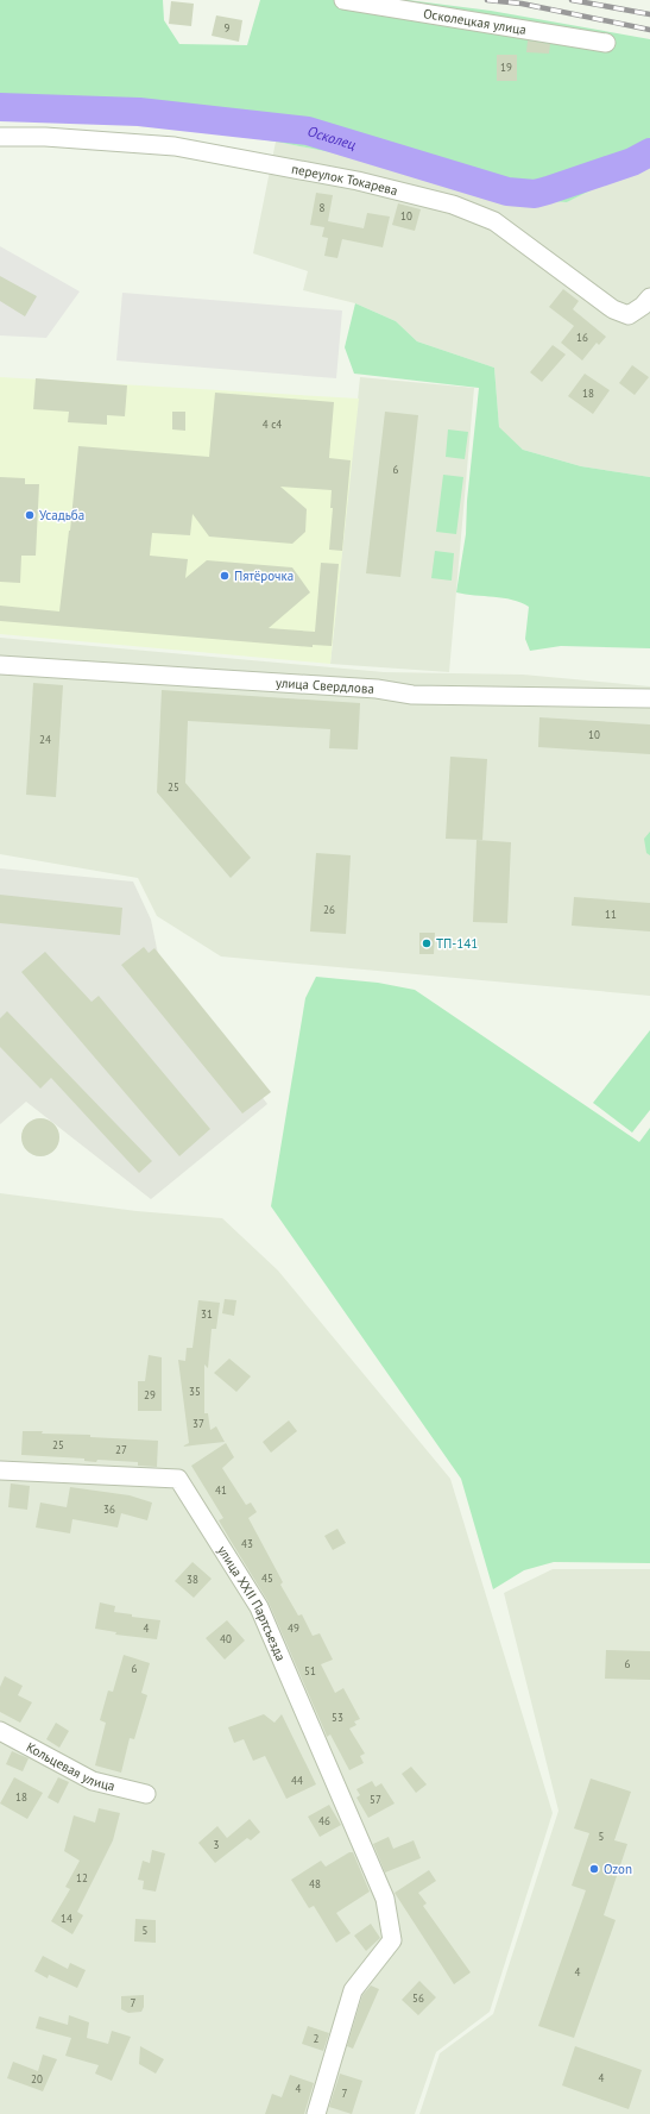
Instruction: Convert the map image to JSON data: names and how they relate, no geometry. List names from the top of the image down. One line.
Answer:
{"streets":{"street":["Осколецкая улица","переулок Токарева","улица Свердлова","улица XXII Партсъезда","Кольцевая улица"]},"water":["Осколец"],"places":["Усадьба","Пятёрочка","ТП-141","Ozon"],"house_numbers":["9","19","8","10","16","18","4 с4","6","10","24","25","26","11","31","35","29","37","25","27","41","36","43","45","38","4","49","40","6","6","51","53","44","18","57","46","5","3","12","48","14","5","4","56","7","2","4","20","4","7"]}
